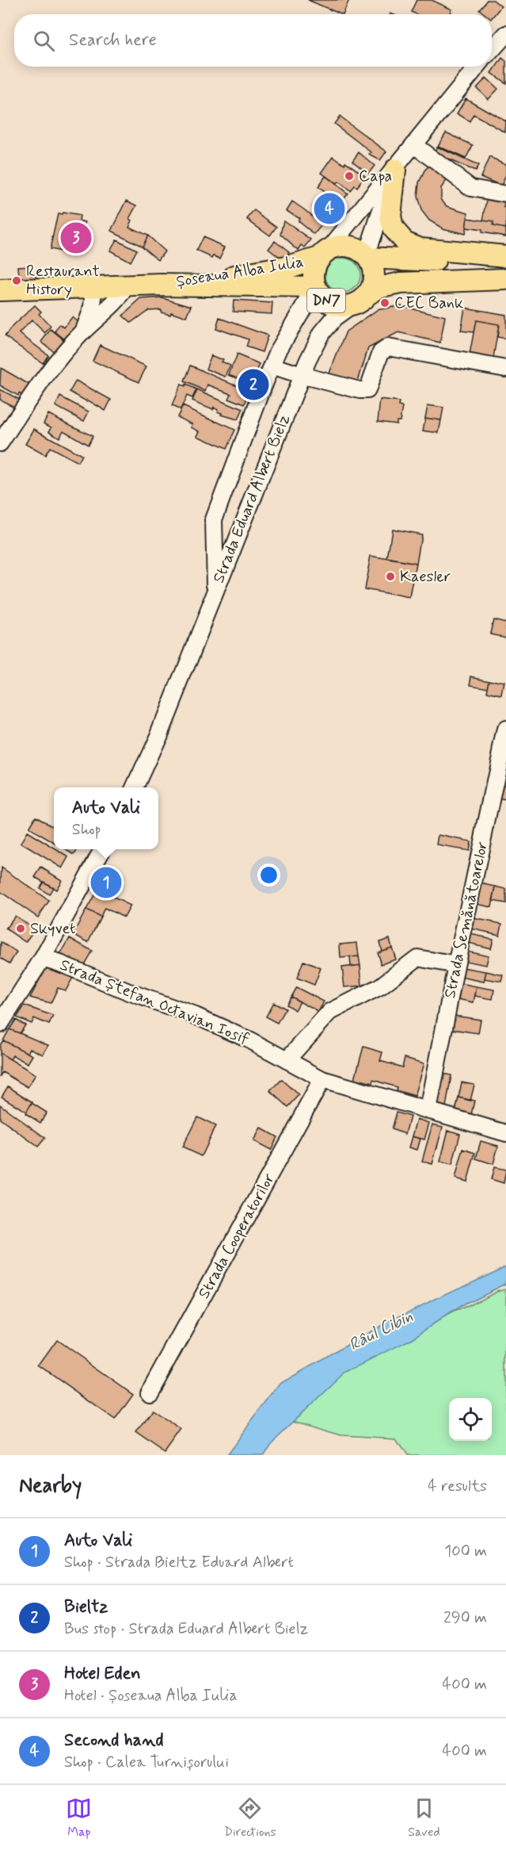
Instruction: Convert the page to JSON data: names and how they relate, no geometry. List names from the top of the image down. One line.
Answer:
{"streets":{"main road":["Șoseaua Alba Iulia","DN7"],"street":["Strada Eduard Albert Bielz","Strada Semănătoarelor","Strada Ștefan Octavian Iosif","Strada Cooperatorilor"]},"crossings":[["Șoseaua Alba Iulia","DN7"],["Șoseaua Alba Iulia","Strada Eduard Albert Bielz"],["DN7","Strada Eduard Albert Bielz"],["Strada Semănătoarelor","Strada Ștefan Octavian Iosif"],["Strada Ștefan Octavian Iosif","Strada Cooperatorilor"]],"water":["Râul Cibin"],"places":["Capa","Restaurant History","CEC Bank","Kaesler","Skyvet"],"page":{"search":"Search here","pins":["4","3","2","1"],"popup":["Auto Vali","Shop"],"heading":["Nearby","4 results"],"list":[{"mark":"1","name":"Auto Vali","note":"Shop · Strada Bieltz Eduard Albert","value":"100 m"},{"mark":"2","name":"Bieltz","note":"Bus stop · Strada Eduard Albert Bielz","value":"290 m"},{"mark":"3","name":"Hotel Eden","note":"Hotel · Șoseaua Alba Iulia","value":"400 m"},{"mark":"4","name":"Second hand","note":"Shop · Calea Turnișorului","value":"400 m"}],"nav":["Map","Directions","Saved"]}}
